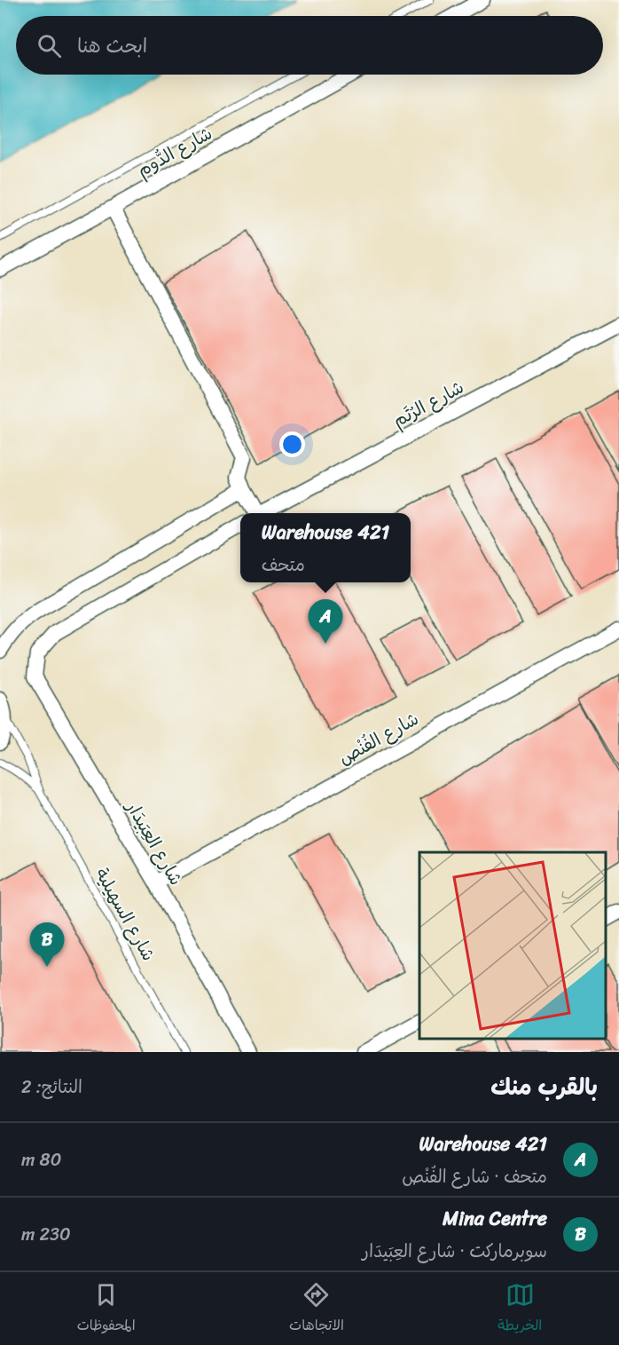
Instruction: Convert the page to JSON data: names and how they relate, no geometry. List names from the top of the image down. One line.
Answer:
{"streets":{"street":["شارع الدُّوم","شارع الرُتَم","شارع الفُنْص","شارع العِبَيدَار"],"lane":["شارع السهيلية"]},"crossings":[["شارع الفُنْص","شارع العِبَيدَار"]],"page":{"search":"ابحث هنا","popup":["Warehouse 421","متحف"],"pins":["A","B"],"heading":["بالقرب منك","النتائج: 2"],"list":[{"mark":"A","name":"Warehouse 421","note":"متحف · شارع الفُنْص","value":"80 m"},{"mark":"B","name":"Mina Centre","note":"سوبرماركت · شارع العِبَيدَار","value":"230 m"}],"nav":["الخريطة","الاتجاهات","المحفوظات"]}}
